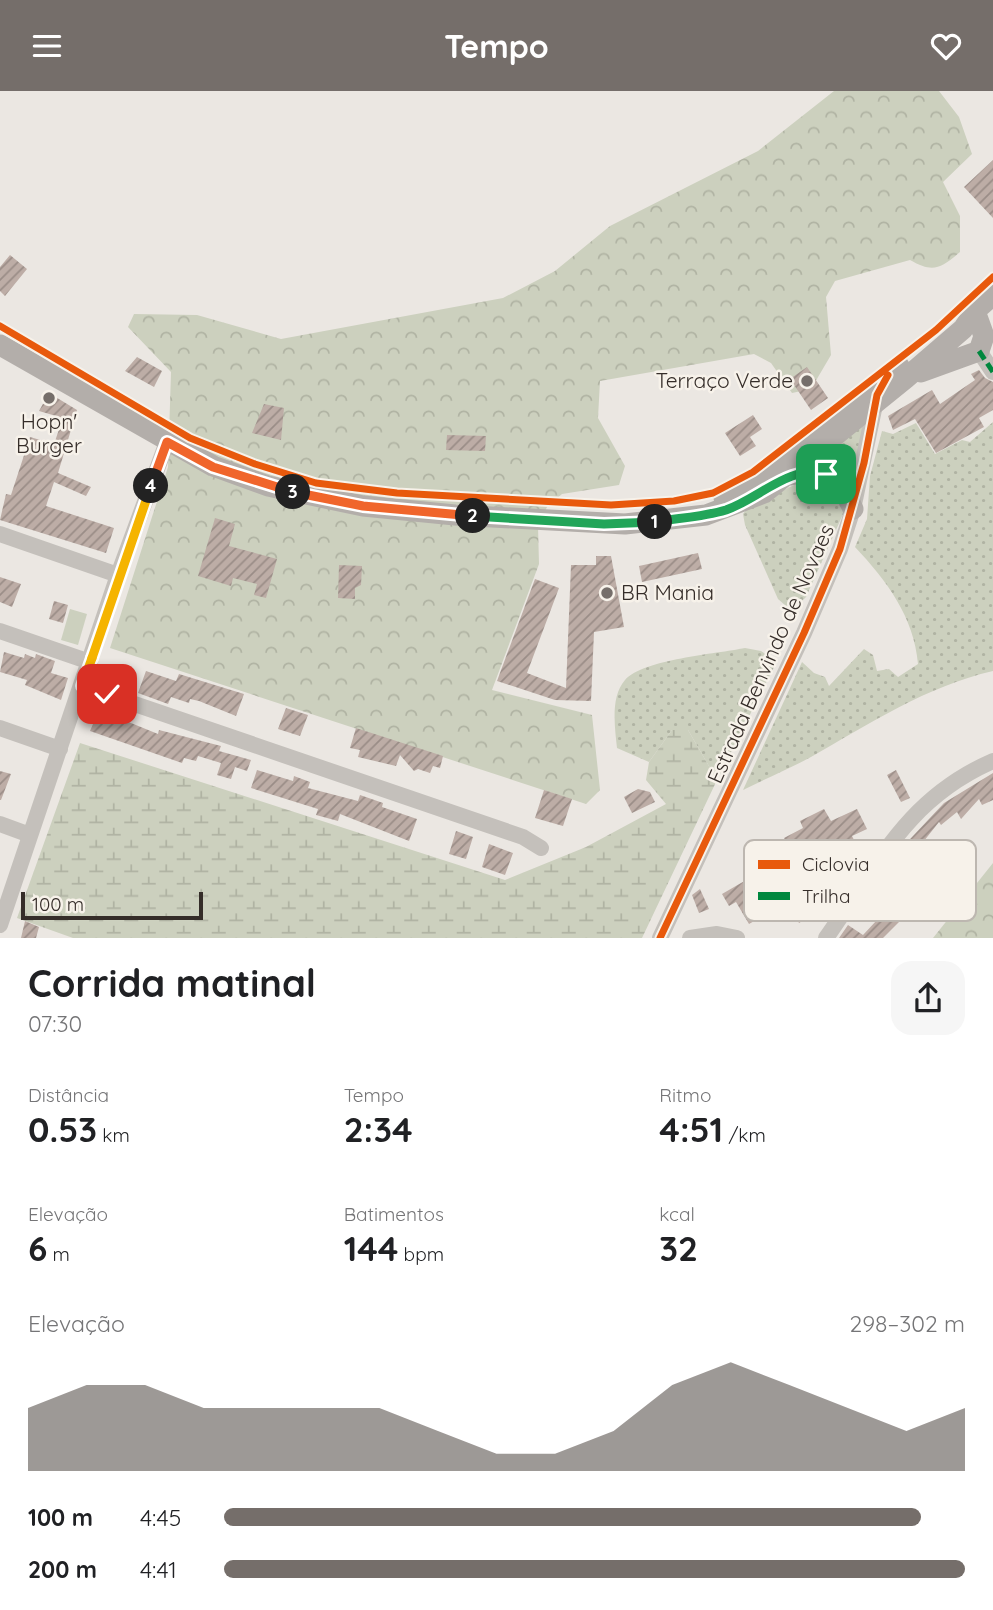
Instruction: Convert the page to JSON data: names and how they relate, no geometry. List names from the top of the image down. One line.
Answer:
{"streets":{"street":["Estrada Benvindo de Novaes"]},"places":["Terraço Verde","Hopn' Burger","BR Mania"],"legend":["Ciclovia","Trilha"],"scale_bar":"100 m","page":{"header":"Tempo","pins":["4","3","2","1"],"scale":"100 m","heading":["Corrida matinal","07:30"],"stats":[["Distância","0.53 km"],["Tempo","2:34"],["Ritmo","4:51 /km"],["Elevação","6 m"],["Batimentos","144 bpm"],["kcal","32"]],"chart":["Elevação","298–302 m"],"list":[{"name":"100 m","note":"4:45"},{"name":"200 m","note":"4:41"}]}}
